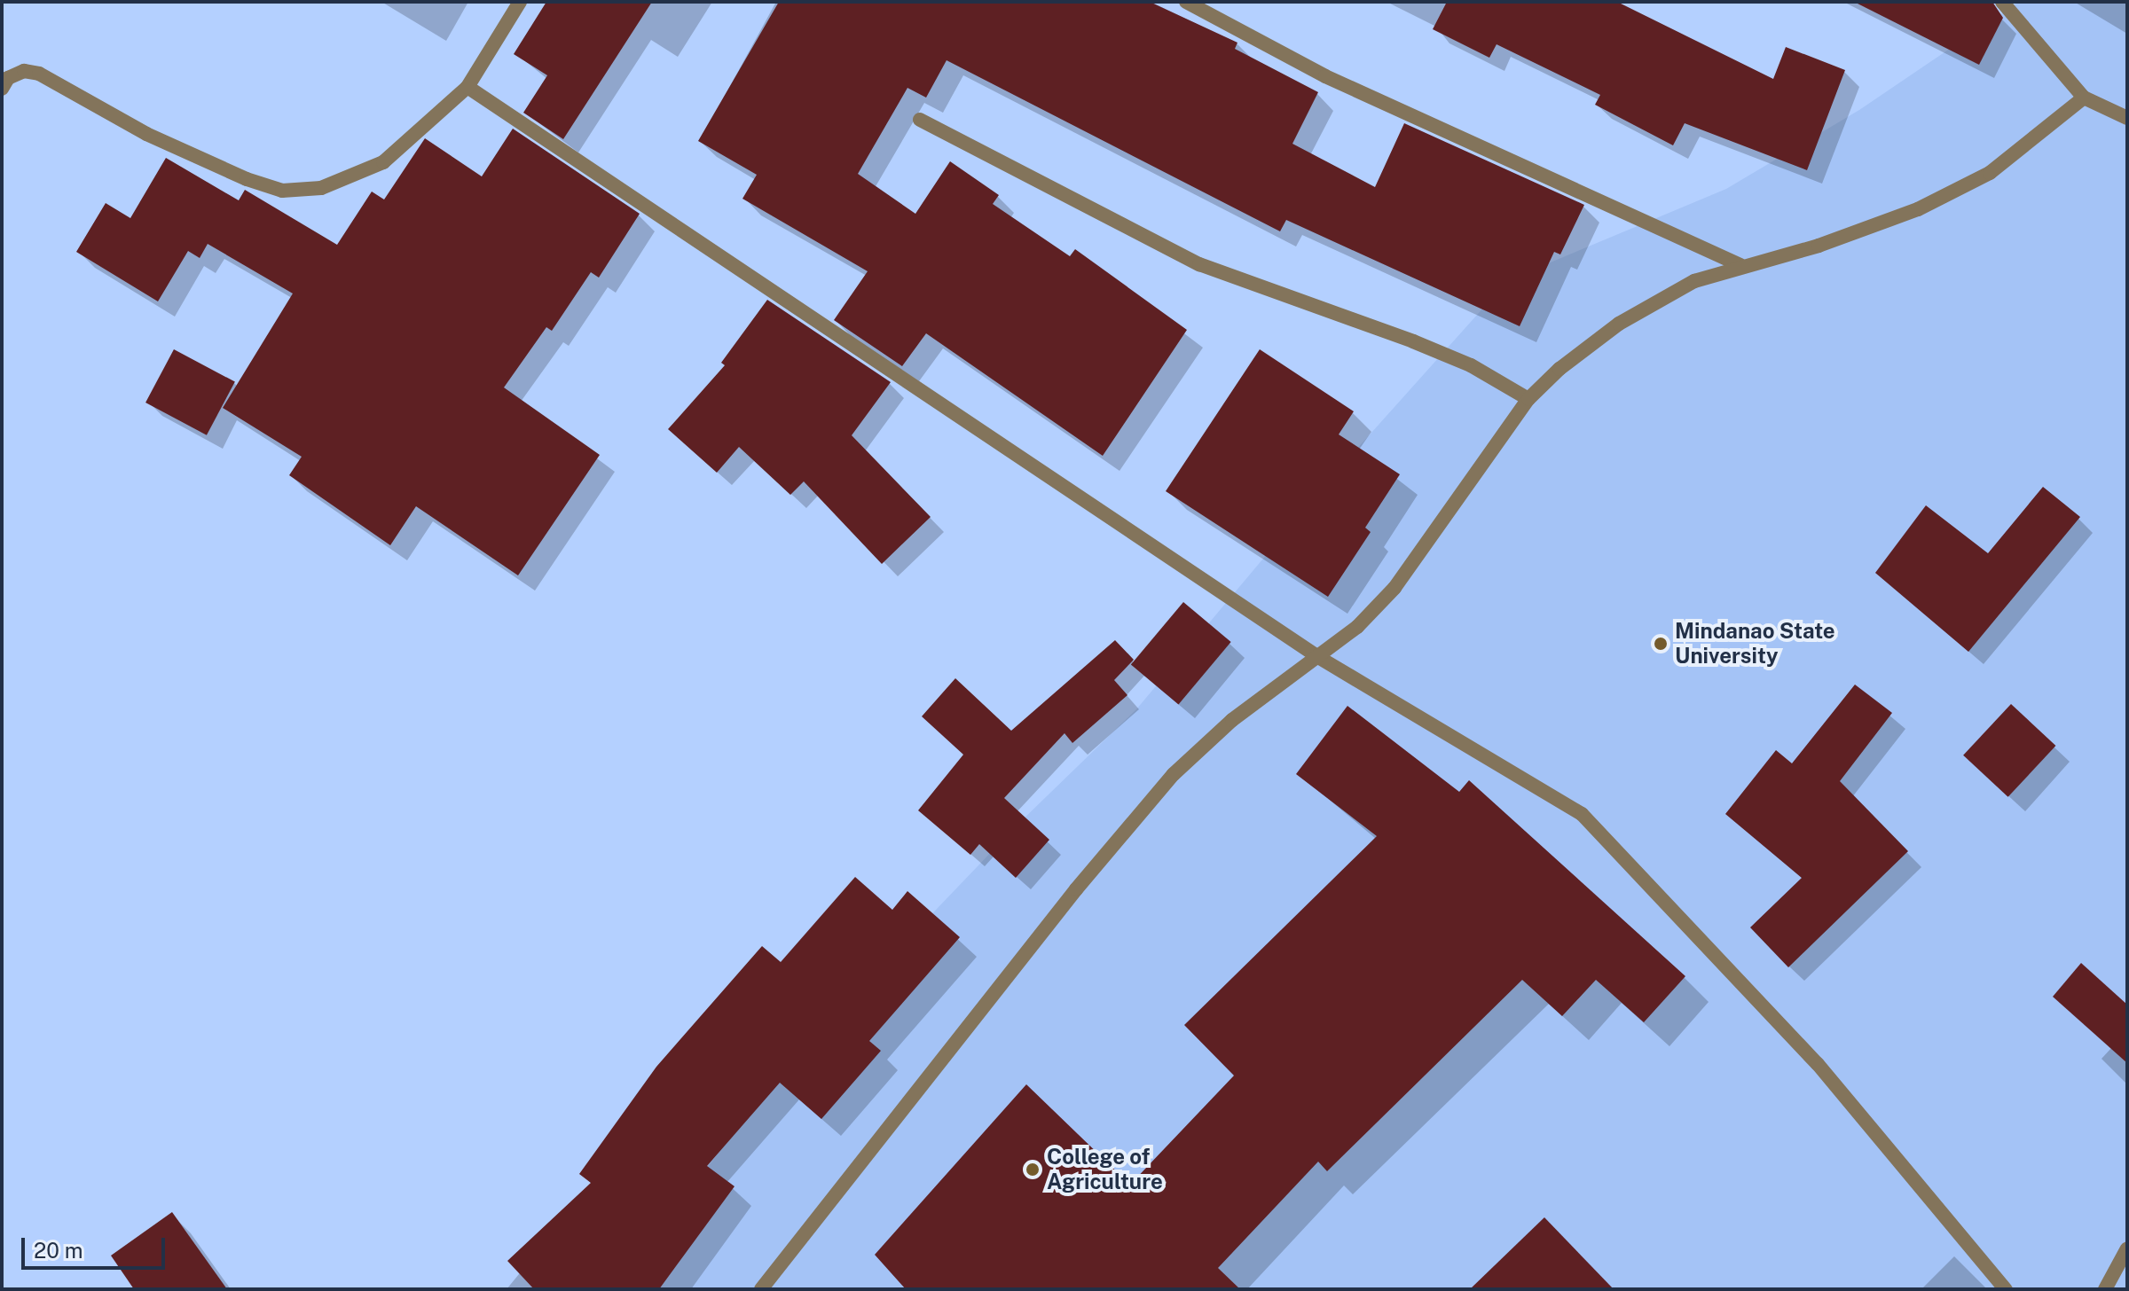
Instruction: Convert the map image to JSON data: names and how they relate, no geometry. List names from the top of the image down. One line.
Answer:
{"places":["Mindanao State University","College of Agriculture"],"scale_bar":"20 m"}
